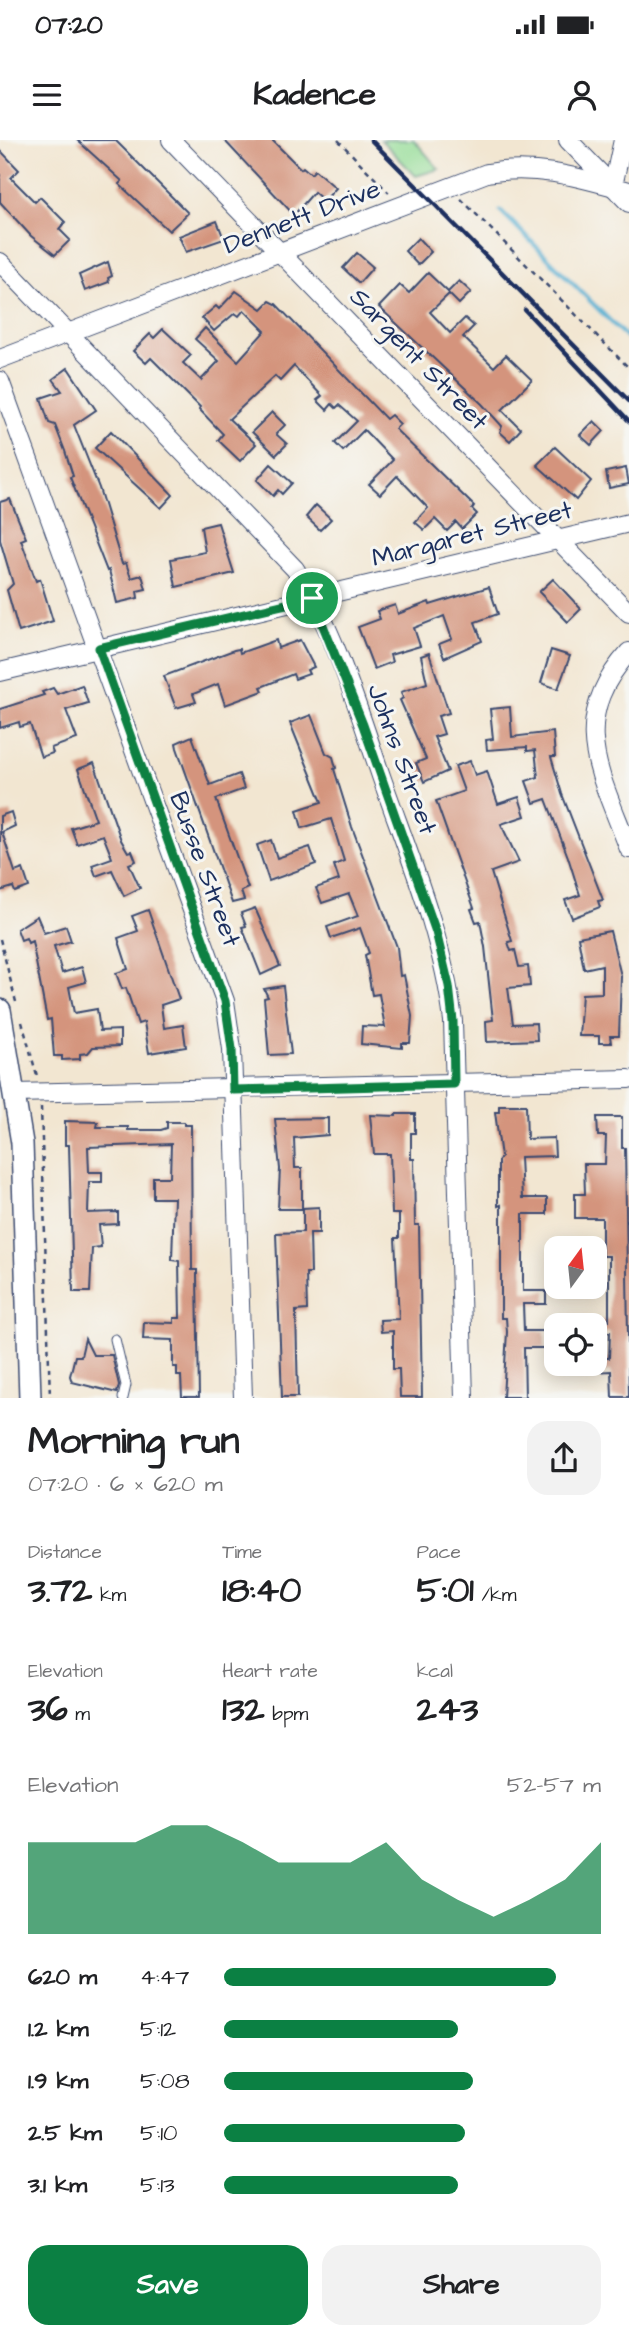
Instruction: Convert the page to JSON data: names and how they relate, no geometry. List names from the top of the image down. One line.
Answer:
{"streets":{"street":["Dennett Drive","Sargent Street","Margaret Street","Johns Street","Busse Street"]},"crossings":[["Dennett Drive","Sargent Street"],["Dennett Drive","Johns Street"],["Sargent Street","Margaret Street"],["Margaret Street","Johns Street"],["Margaret Street","Busse Street"]],"north":"top","page":{"status":"07:20","header":"Kadence","heading":["Morning run","07:20 · 6 × 620 m"],"stats":[["Distance","3.72 km"],["Time","18:40"],["Pace","5:01 /km"],["Elevation","36 m"],["Heart rate","132 bpm"],["kcal","243"]],"chart":["Elevation","52–57 m"],"list":[{"name":"620 m","note":"4:47"},{"name":"1.2 km","note":"5:12"},{"name":"1.9 km","note":"5:08"},{"name":"2.5 km","note":"5:10"},{"name":"3.1 km","note":"5:13"}],"buttons":["Save","Share"]}}
